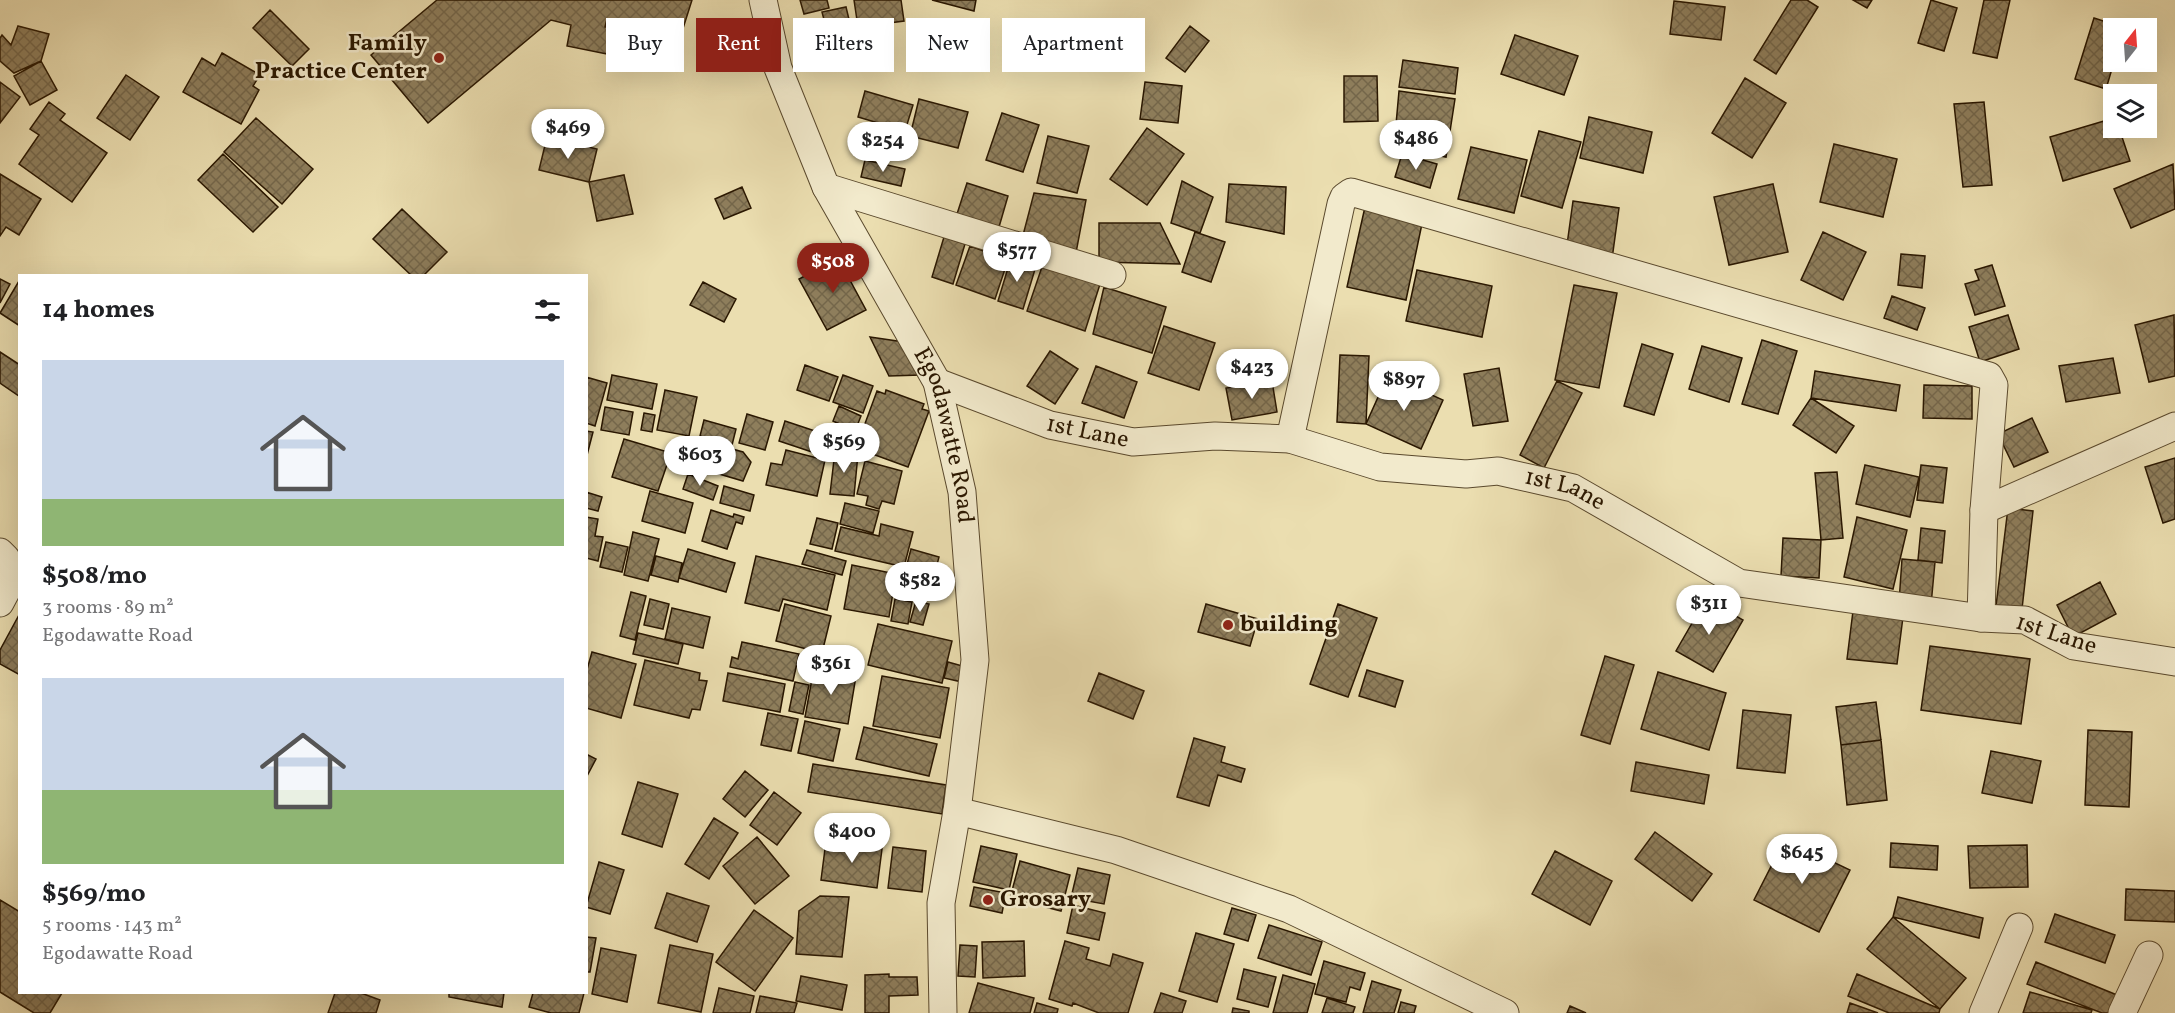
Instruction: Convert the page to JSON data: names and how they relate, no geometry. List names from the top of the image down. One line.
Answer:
{"streets":{"street":["1st Lane","Egodawatte Road"]},"crossings":[["1st Lane","Egodawatte Road"]],"places":["Family Practice Center","building","Grosary"],"north":"top","page":{"chip":["Buy","Rent","Filters","New","Apartment"],"price":["$469","$486","$254","$577","$508","$423","$897","$569","$603","$582","$311","$361","$400","$645"],"heading":"14 homes","list":[{"name":"$508/mo","note":"3 rooms · 89 m² · Egodawatte Road"},{"name":"$569/mo","note":"5 rooms · 143 m² · Egodawatte Road"}]}}
